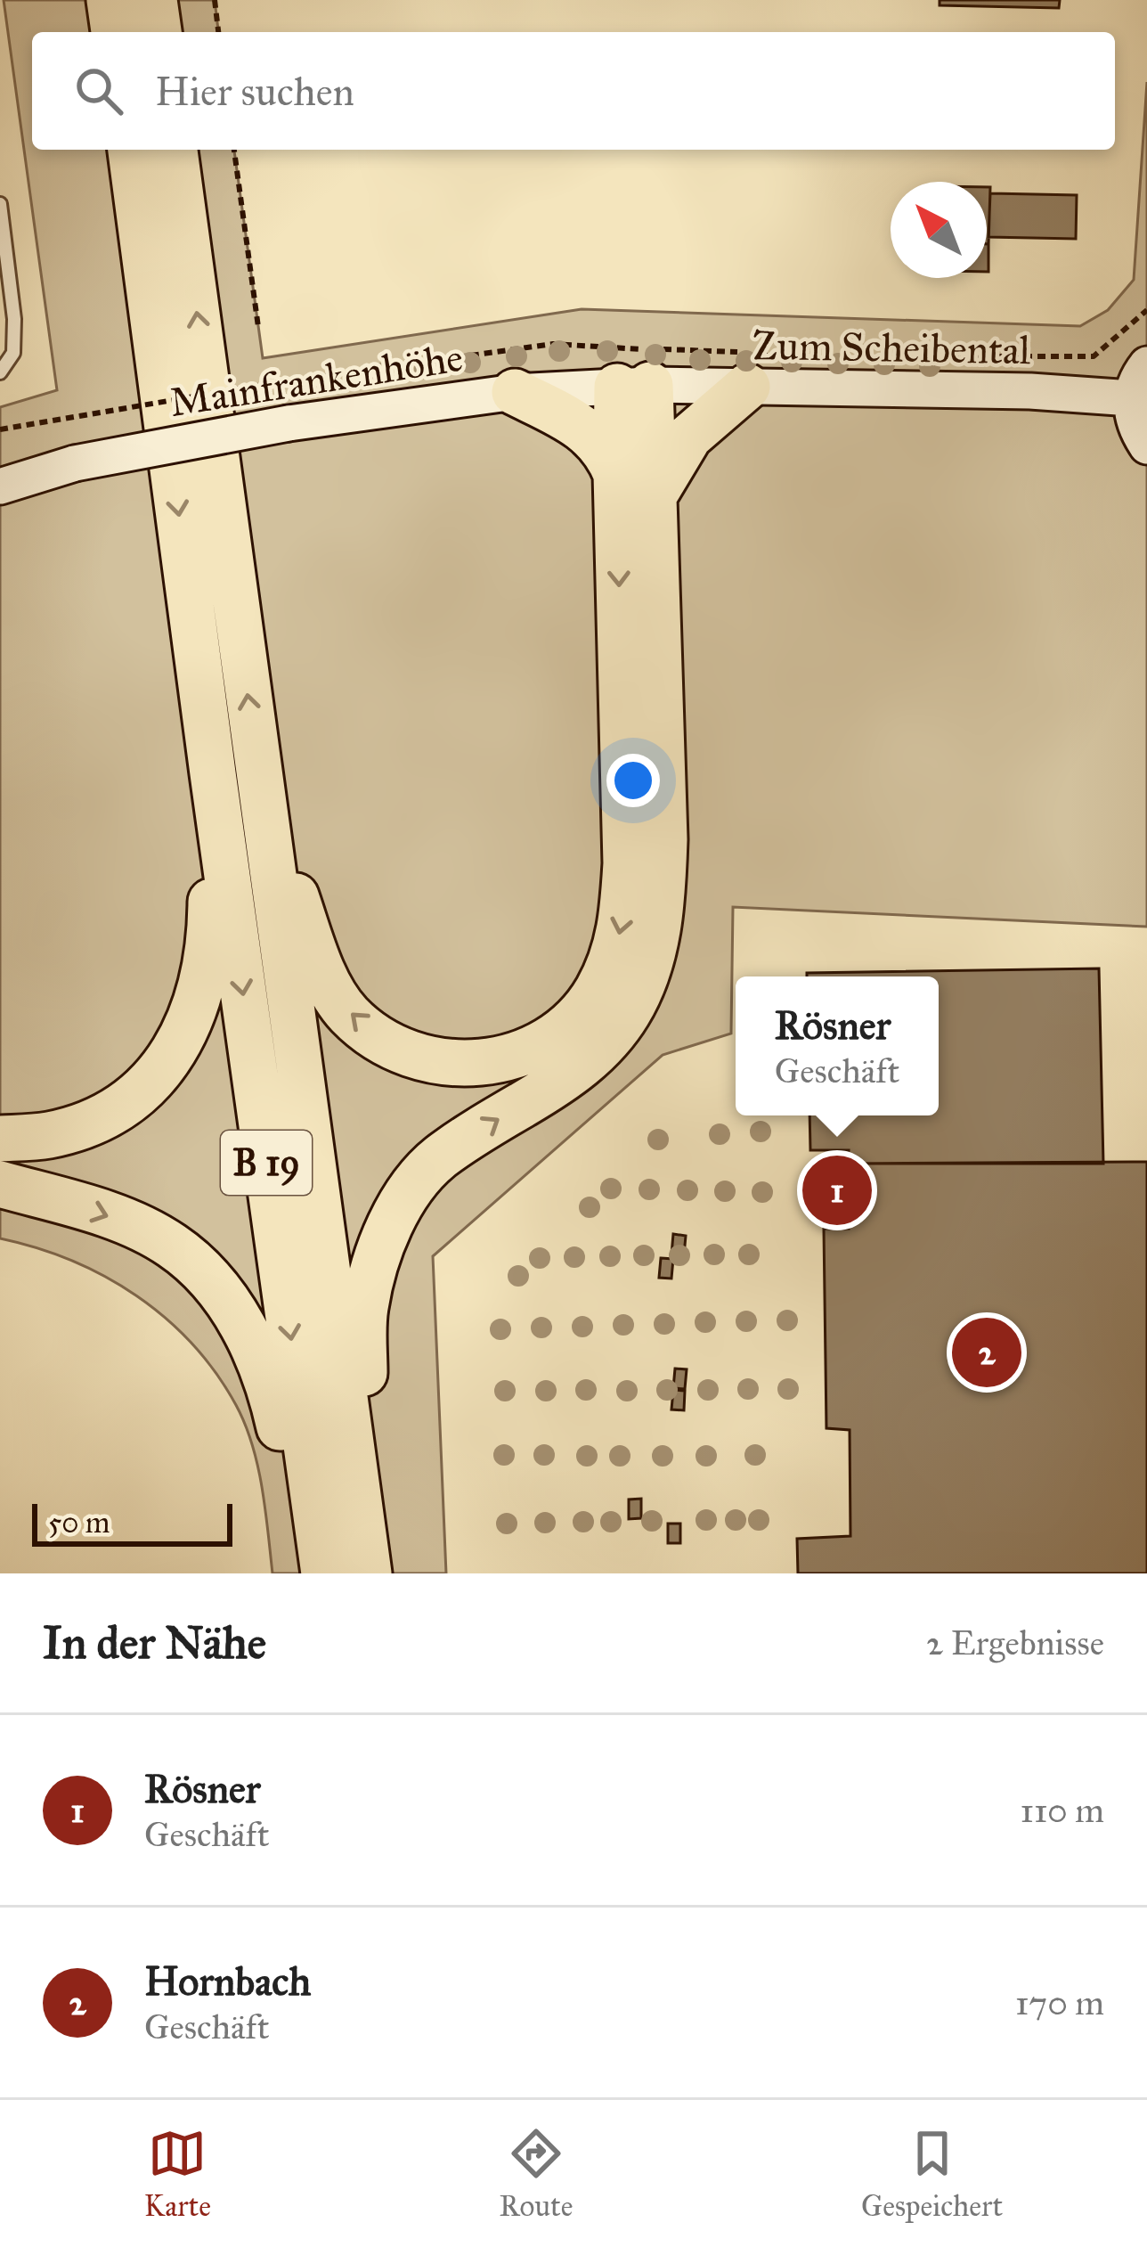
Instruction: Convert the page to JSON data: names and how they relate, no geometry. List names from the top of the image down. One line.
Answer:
{"streets":{"highway":["B 19"],"street":["Zum Scheibental","Mainfrankenhöhe"]},"crossings":[["Zum Scheibental","Mainfrankenhöhe"]],"scale_bar":"50 m","north":"top left","page":{"search":"Hier suchen","popup":["Rösner","Geschäft"],"pins":["1","2"],"scale":"50 m","heading":["In der Nähe","2 Ergebnisse"],"list":[{"mark":"1","name":"Rösner","note":"Geschäft","value":"110 m"},{"mark":"2","name":"Hornbach","note":"Geschäft","value":"170 m"}],"nav":["Karte","Route","Gespeichert"]}}
